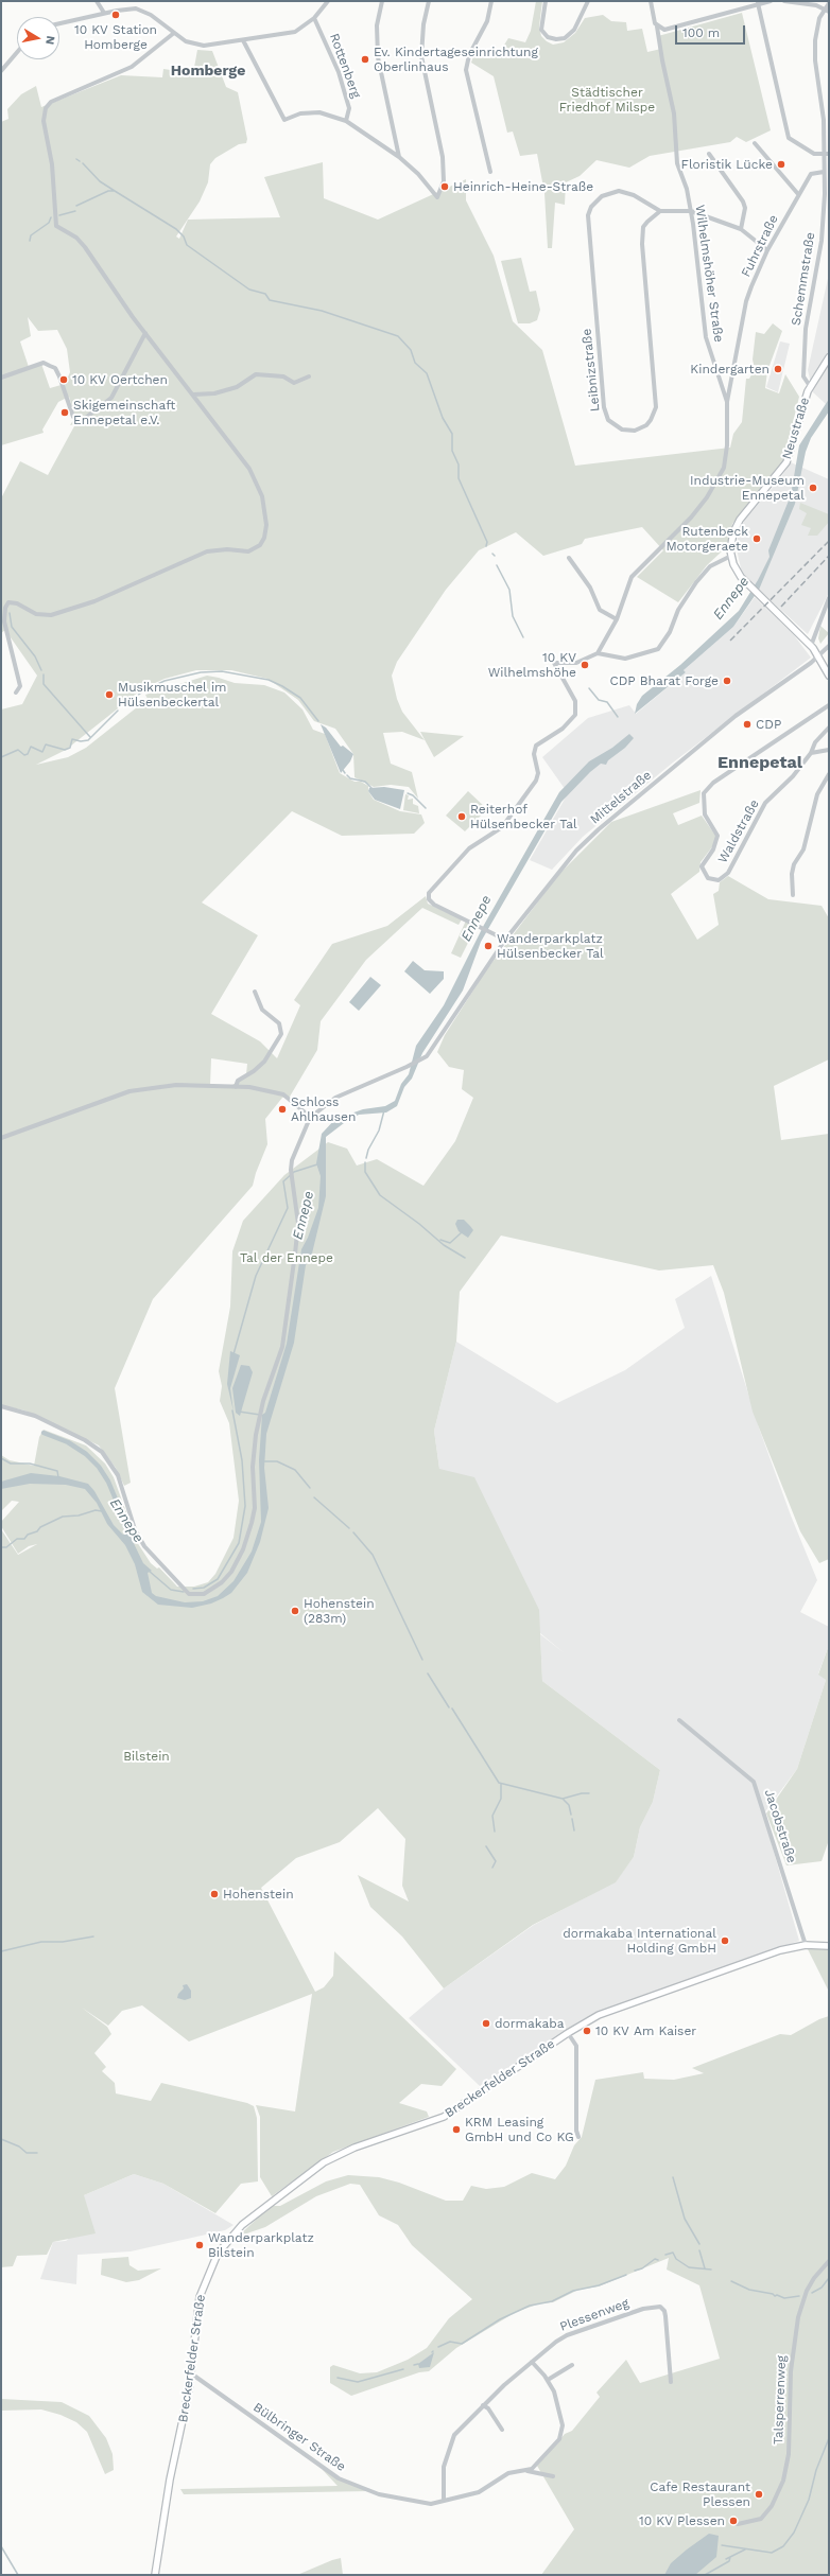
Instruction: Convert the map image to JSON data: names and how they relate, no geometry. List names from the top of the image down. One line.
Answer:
{"streets":{"main road":["Neustraße","Breckerfelder Straße"],"street":["Rottenberg","Fuhrstraße","Wilhelmshöher Straße","Schemmstraße","Leibnizstraße","Mittelstraße","Waldstraße","Jacobstraße","Plessenweg","Talsperrenweg","Bülbringer Straße"]},"crossings":[["Fuhrstraße","Wilhelmshöher Straße"],["Fuhrstraße","Schemmstraße"],["Schemmstraße","Neustraße"],["Neustraße","Mittelstraße"],["Jacobstraße","Breckerfelder Straße"],["Breckerfelder Straße","Bülbringer Straße"],["Plessenweg","Bülbringer Straße"]],"districts":["Homberge","Ennepetal"],"water":["Ennepe"],"parks":["Städtischer Friedhof Milspe","Tal der Ennepe","Bilstein"],"places":["10 KV Station Homberge","Ev. Kindertageseinrichtung Oberlinhaus","Floristik Lücke","Heinrich-Heine-Straße","Kindergarten","10 KV Oertchen","Skigemeinschaft Ennepetal e.V.","Industrie-Museum Ennepetal","Rutenbeck Motorgeraete","10 KV Wilhelmshöhe","CDP Bharat Forge","Musikmuschel im Hülsenbeckertal","CDP","Reiterhof Hülsenbecker Tal","Wanderparkplatz Hülsenbecker Tal","Schloss Ahlhausen","Hohenstein (283m)","Hohenstein","dormakaba International Holding GmbH","dormakaba","10 KV Am Kaiser","KRM Leasing GmbH und Co KG","Wanderparkplatz Bilstein","Cafe Restaurant Plessen","10 KV Plessen"],"scale_bar":"100 m","north":"right"}
